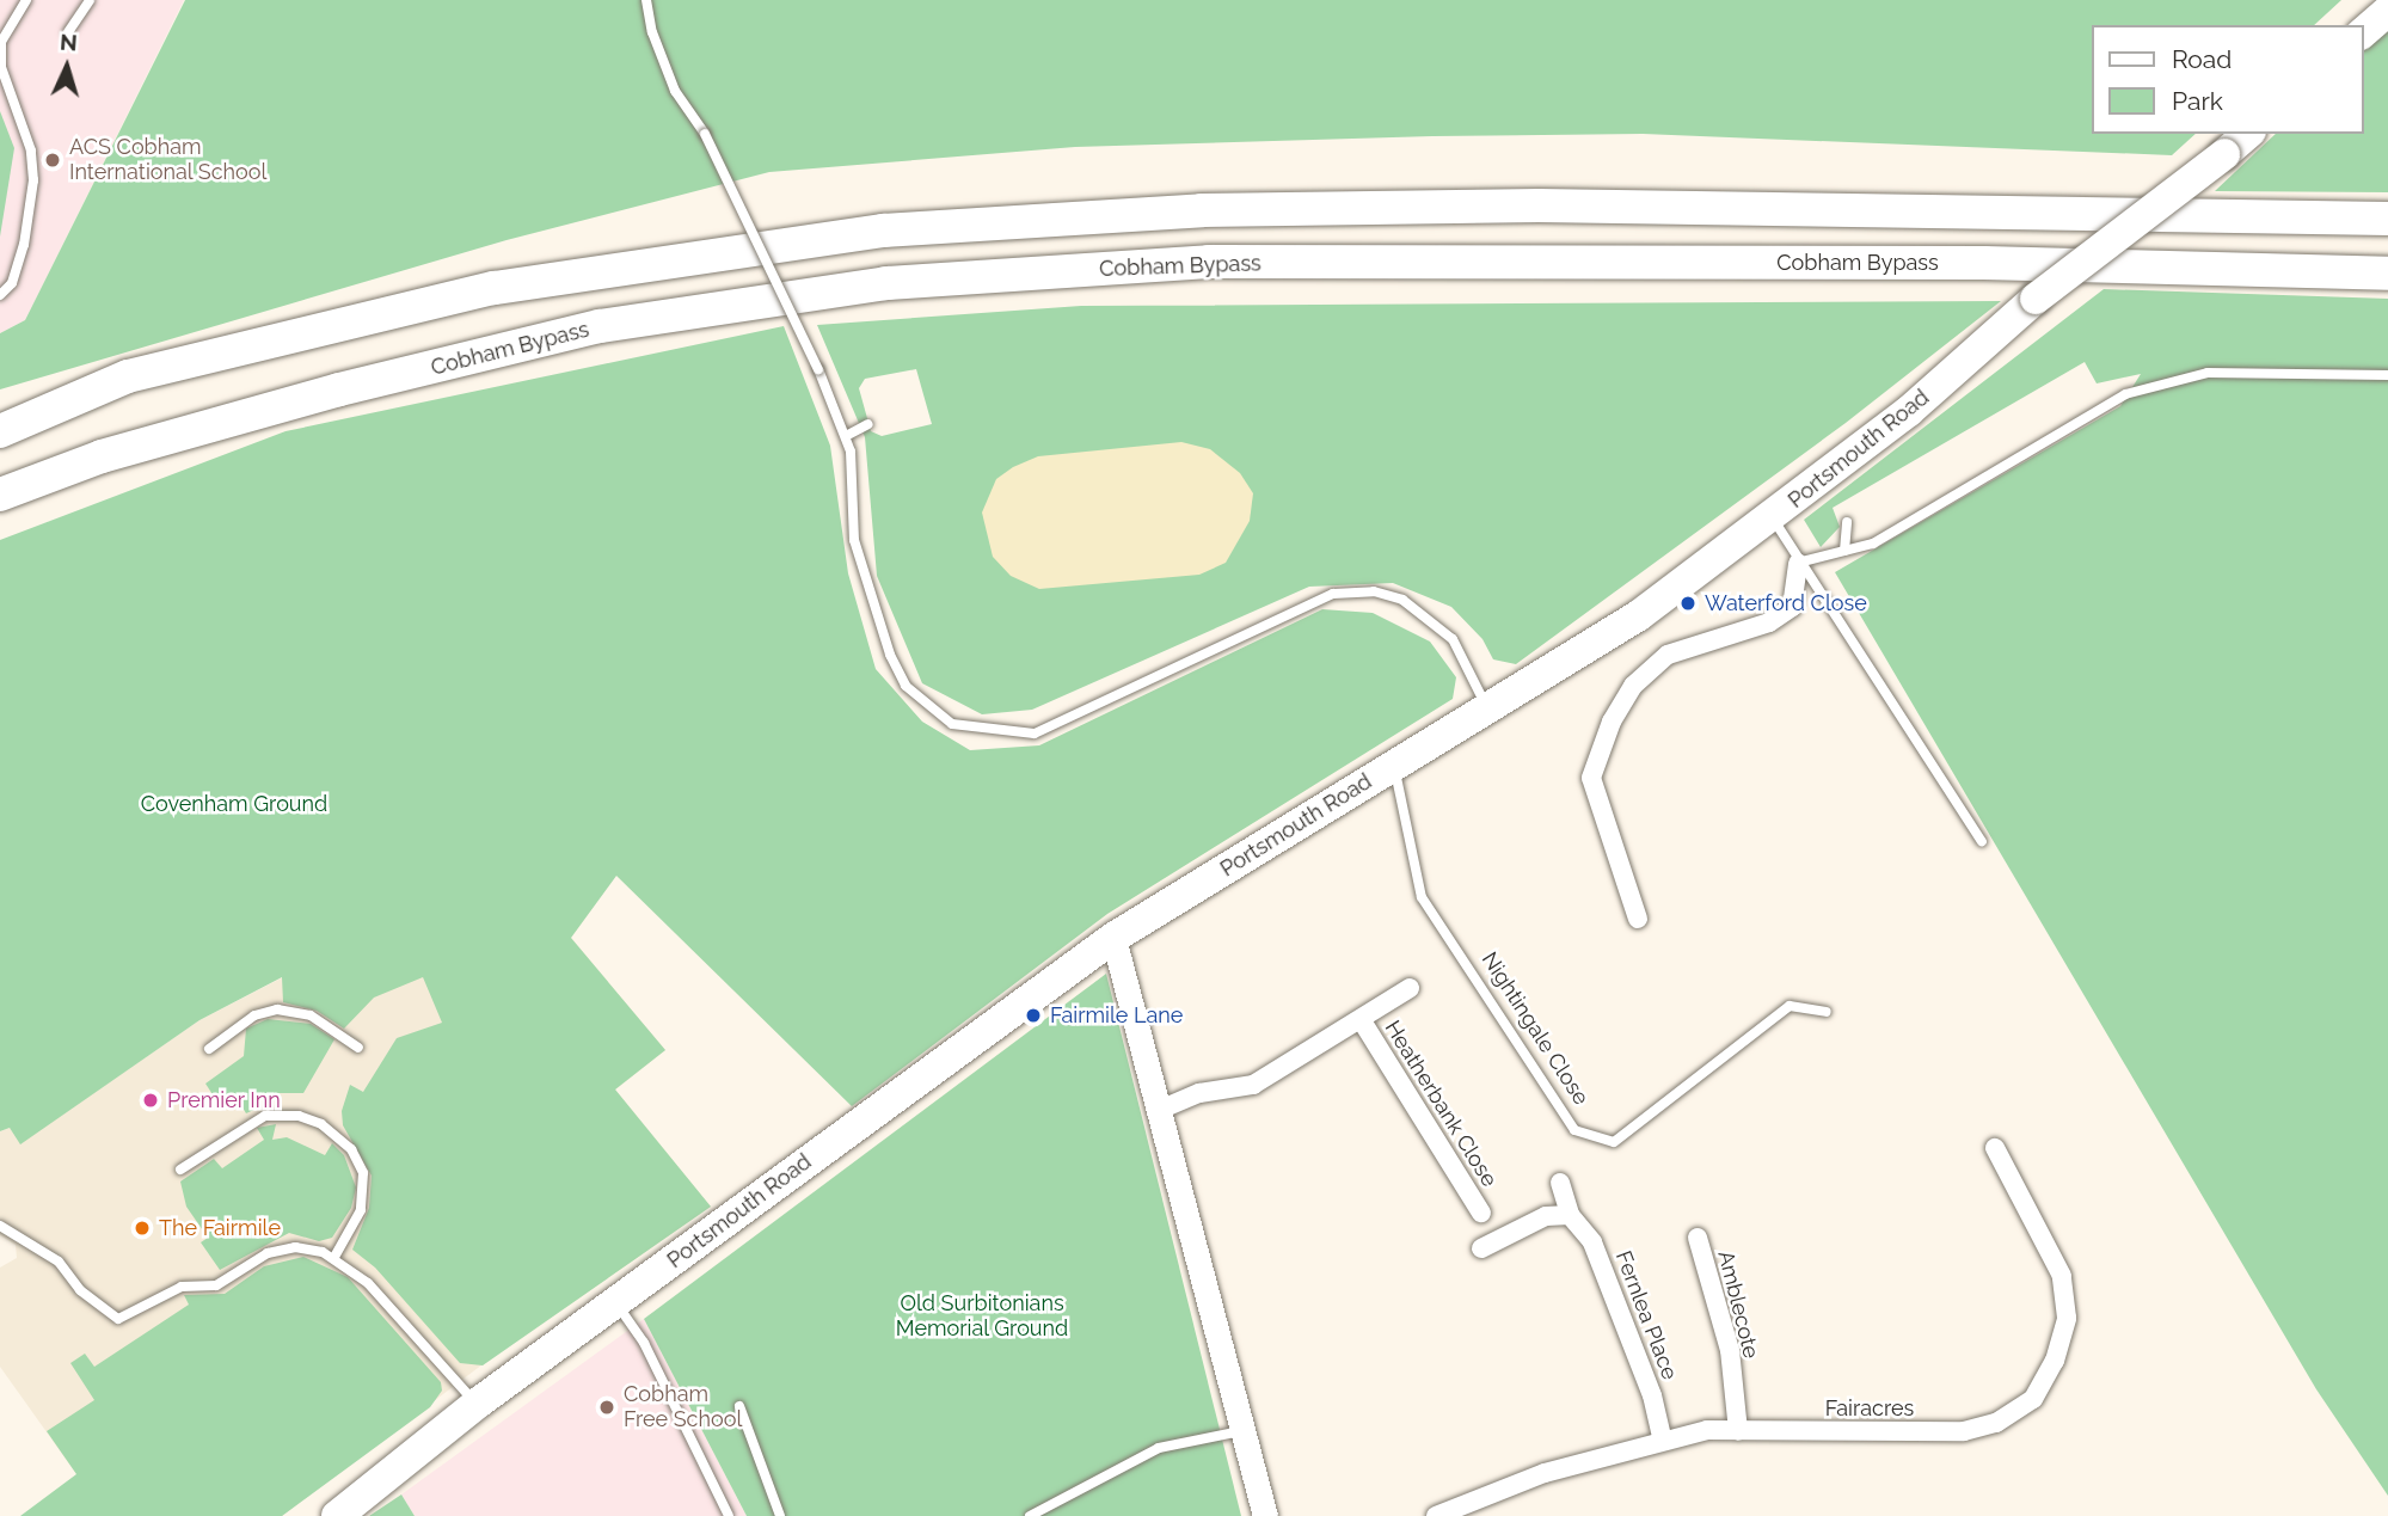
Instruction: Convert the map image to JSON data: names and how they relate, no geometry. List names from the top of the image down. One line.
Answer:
{"streets":{"highway":["Cobham Bypass"],"main road":["Portsmouth Road"],"street":["Heatherbank Close","Amblecote","Fernlea Place","Fairacres"],"lane":["Nightingale Close"]},"crossings":[["Portsmouth Road","Nightingale Close"],["Amblecote","Fairacres"],["Fernlea Place","Fairacres"]],"parks":["Covenham Ground","Old Surbitonians Memorial Ground"],"places":["ACS Cobham International School","Waterford Close","Fairmile Lane","Premier Inn","The Fairmile","Cobham Free School"],"legend":["Road","Park"],"north":"top"}
